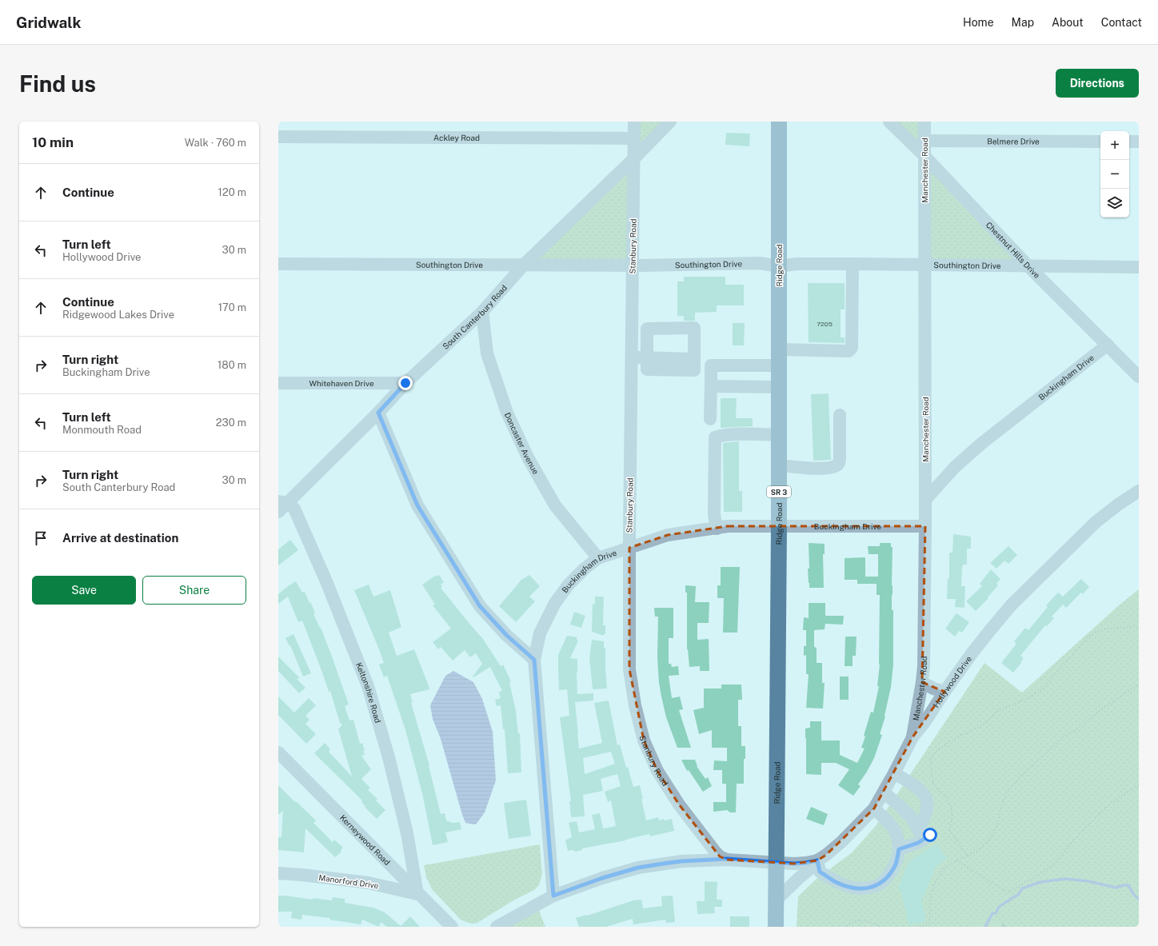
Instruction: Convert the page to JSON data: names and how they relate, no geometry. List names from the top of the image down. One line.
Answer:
{"streets":{"main road":["Ridge Road","SR 3"],"street":["Ackley Road","Belmere Drive","Manchester Road","Stanbury Road","Chestnut Hills Drive","Southington Drive","South Canterbury Road","Buckingham Drive","Whitehaven Drive","Doncaster Avenue","Hollywood Drive","Keltonshire Road","Kerneywood Road","Manorford Drive"]},"crossings":[["Ackley Road","Stanbury Road"],["Belmere Drive","Manchester Road"],["Manchester Road","Chestnut Hills Drive"],["Manchester Road","Southington Drive"],["Manchester Road","Buckingham Drive"],["Manchester Road","Hollywood Drive"],["Stanbury Road","Southington Drive"],["Stanbury Road","South Canterbury Road"],["Stanbury Road","Buckingham Drive"],["Stanbury Road","Hollywood Drive"],["Chestnut Hills Drive","Southington Drive"],["Chestnut Hills Drive","Buckingham Drive"],["Southington Drive","Ridge Road"],["Southington Drive","South Canterbury Road"],["Ridge Road","Buckingham Drive"],["Ridge Road","Hollywood Drive"],["South Canterbury Road","Whitehaven Drive"],["South Canterbury Road","Doncaster Avenue"],["South Canterbury Road","Keltonshire Road"],["Buckingham Drive","Doncaster Avenue"],["Buckingham Drive","Hollywood Drive"],["Keltonshire Road","Kerneywood Road"],["Keltonshire Road","Manorford Drive"],["Kerneywood Road","Manorford Drive"]],"house_numbers":["7205"],"page":{"header":"Gridwalk","nav":["Home","Map","About","Contact"],"buttons":["Directions",["Save","Share"]],"title":"Find us","heading":["10 min","Walk · 760 m"],"map_buttons":["+","−"],"list":[["Continue","120 m"],["Turn left","Hollywood Drive","30 m"],["Continue","Ridgewood Lakes Drive","170 m"],["Turn right","Buckingham Drive","180 m"],["Turn left","Monmouth Road","230 m"],["Turn right","South Canterbury Road","30 m"],"Arrive at destination"]}}
